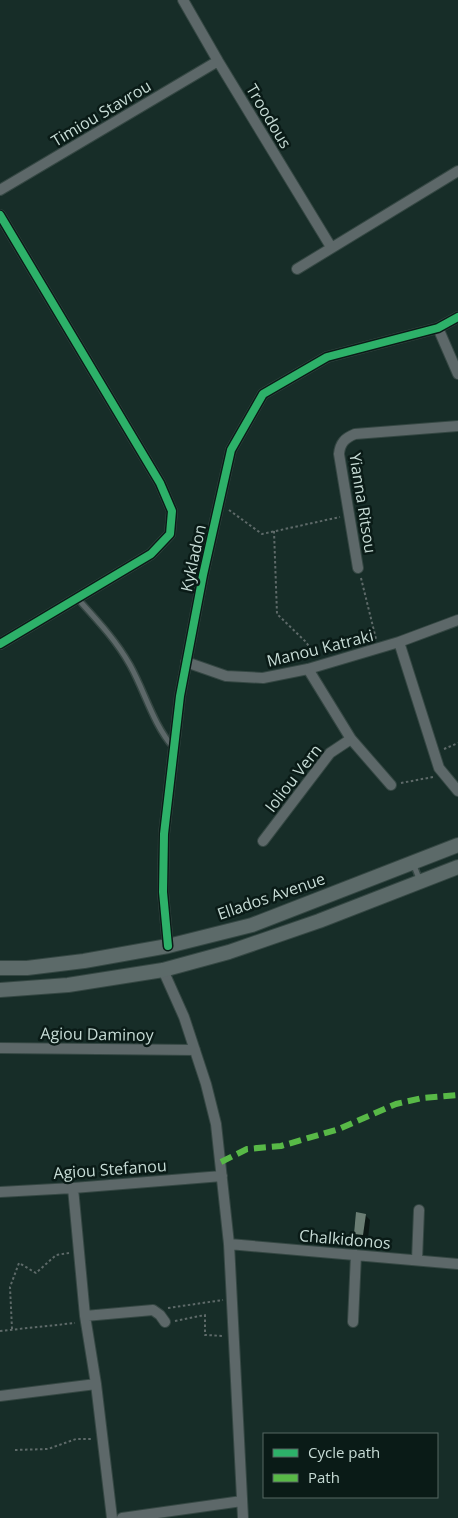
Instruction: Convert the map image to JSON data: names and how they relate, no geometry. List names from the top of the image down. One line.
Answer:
{"streets":{"main road":["Ellados Avenue"],"street":["Timiou Stavrou","Troodous","Yianna Ritsou","Kykladon","Manou Katraki","Ioliou Vern","Agiou Daminoy","Agiou Stefanou","Chalkidonos"]},"crossings":[["Timiou Stavrou","Troodous"],["Kykladon","Manou Katraki"],["Kykladon","Ellados Avenue"]],"legend":["Cycle path","Path"]}
